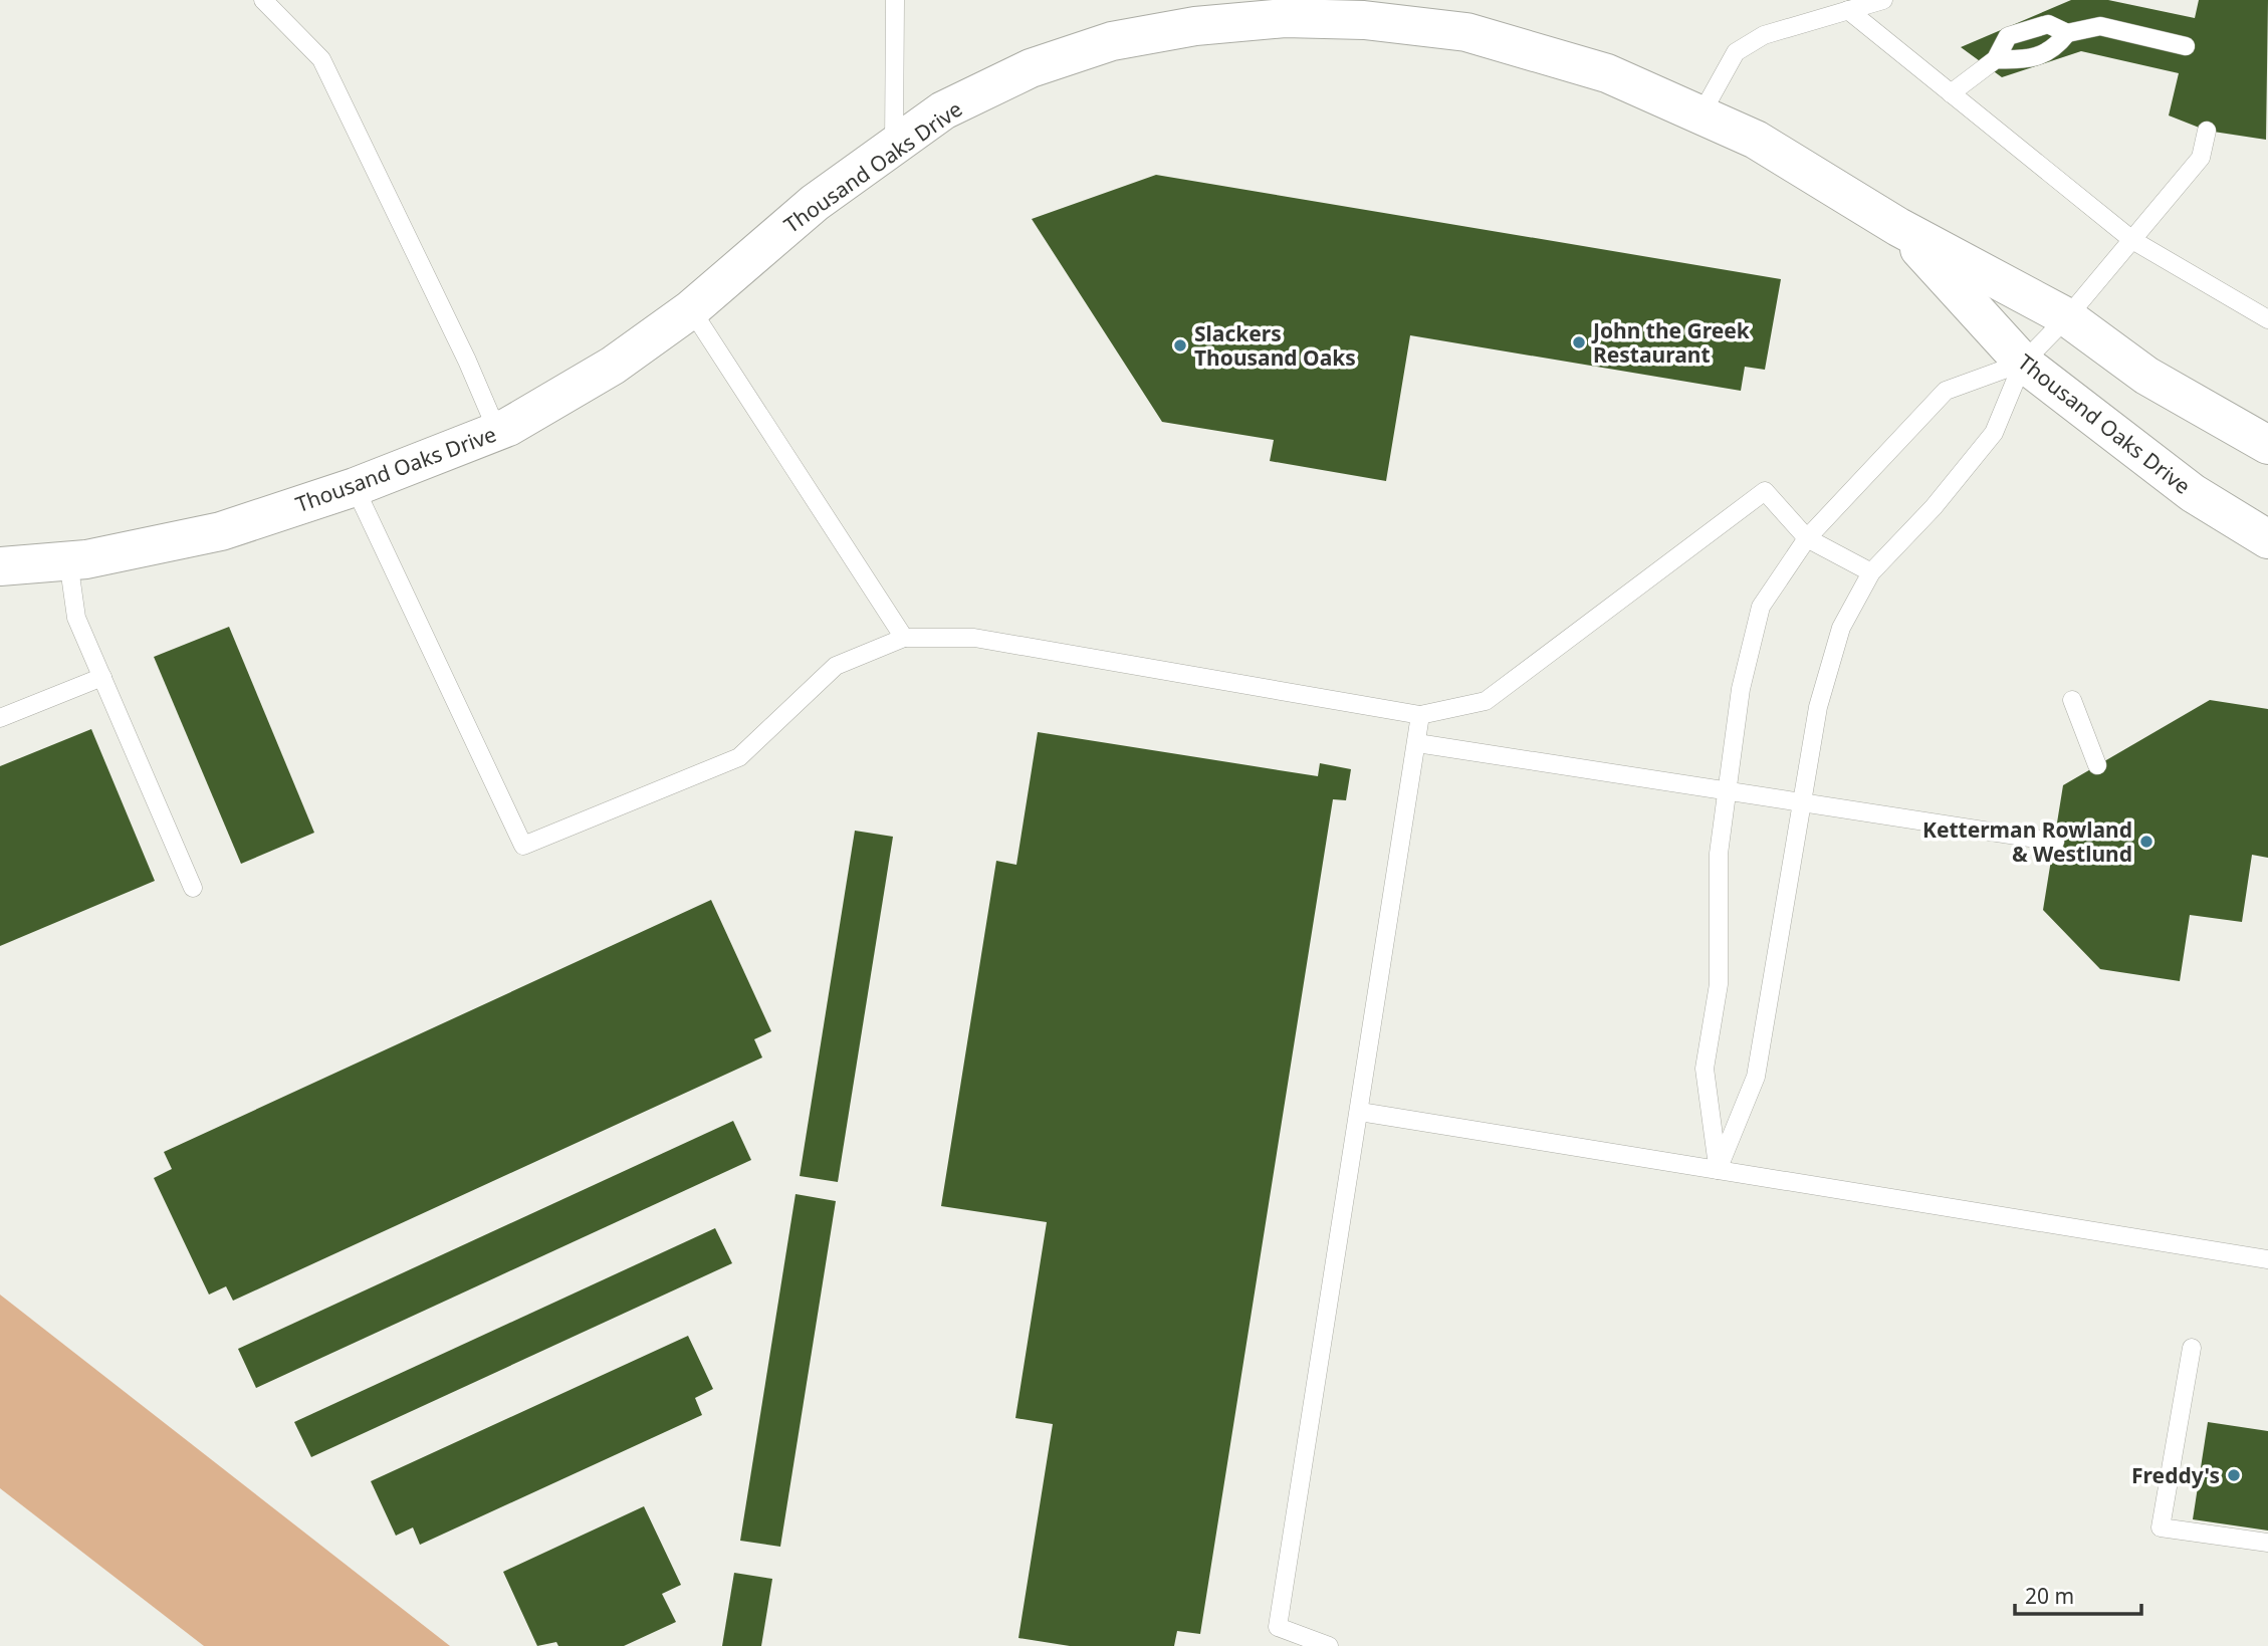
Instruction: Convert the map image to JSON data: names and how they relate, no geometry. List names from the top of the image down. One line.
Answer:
{"streets":{"main road":["Thousand Oaks Drive"]},"places":["John the Greek Restaurant","Slackers Thousand Oaks","Ketterman Rowland & Westlund","Freddy's"],"scale_bar":"20 m"}
